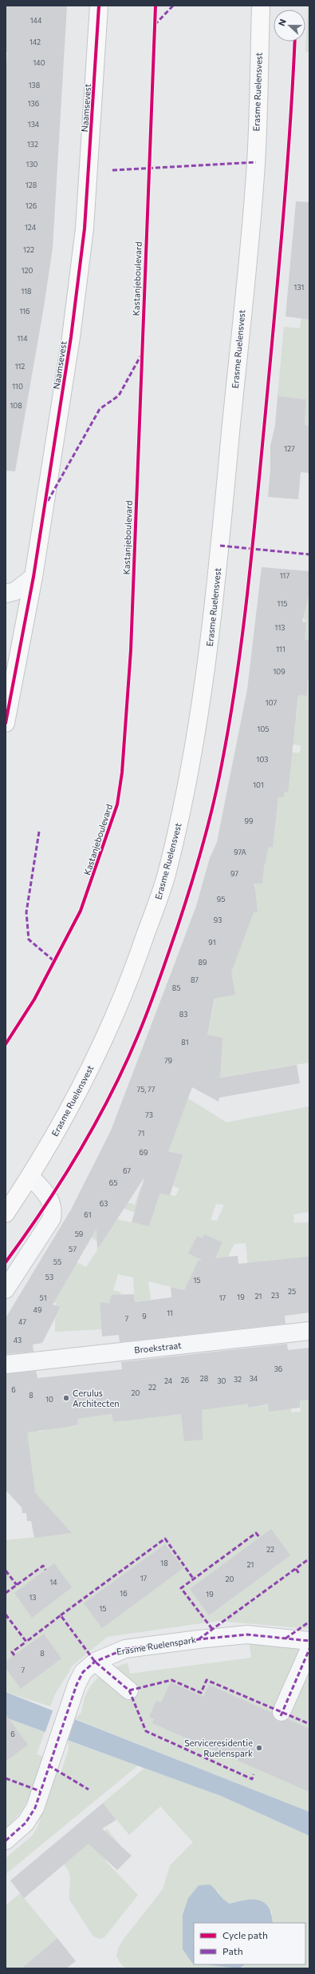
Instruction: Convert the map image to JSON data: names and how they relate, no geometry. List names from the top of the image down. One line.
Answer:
{"streets":{"main road":["Erasme Ruelensvest","Naamsevest"],"street":["Broekstraat","Erasme Ruelenspark"],"cycle path":["Kastanjeboulevard"]},"places":["Cerulus Architecten","Serviceresidentie Ruelenspark"],"house_numbers":["144","142","140","138","136","134","132","130","128","126","124","122","120","131","118","116","114","112","110","108","127","117","115","113","111","109","107","105","103","101","99","97A","97","95","93","91","89","87","85","83","81","79","75, 77","73","71","69","67","65","63","61","59","57","55","53","15","25","23","21","19","51","17","49","11","9","7","47","43","36","28","34","32","26","24","30","22","6","20","8","10","22","18","21","17","20","14","16","19","13","15","8","7","6"],"legend":["Cycle path","Path"],"north":"left"}
